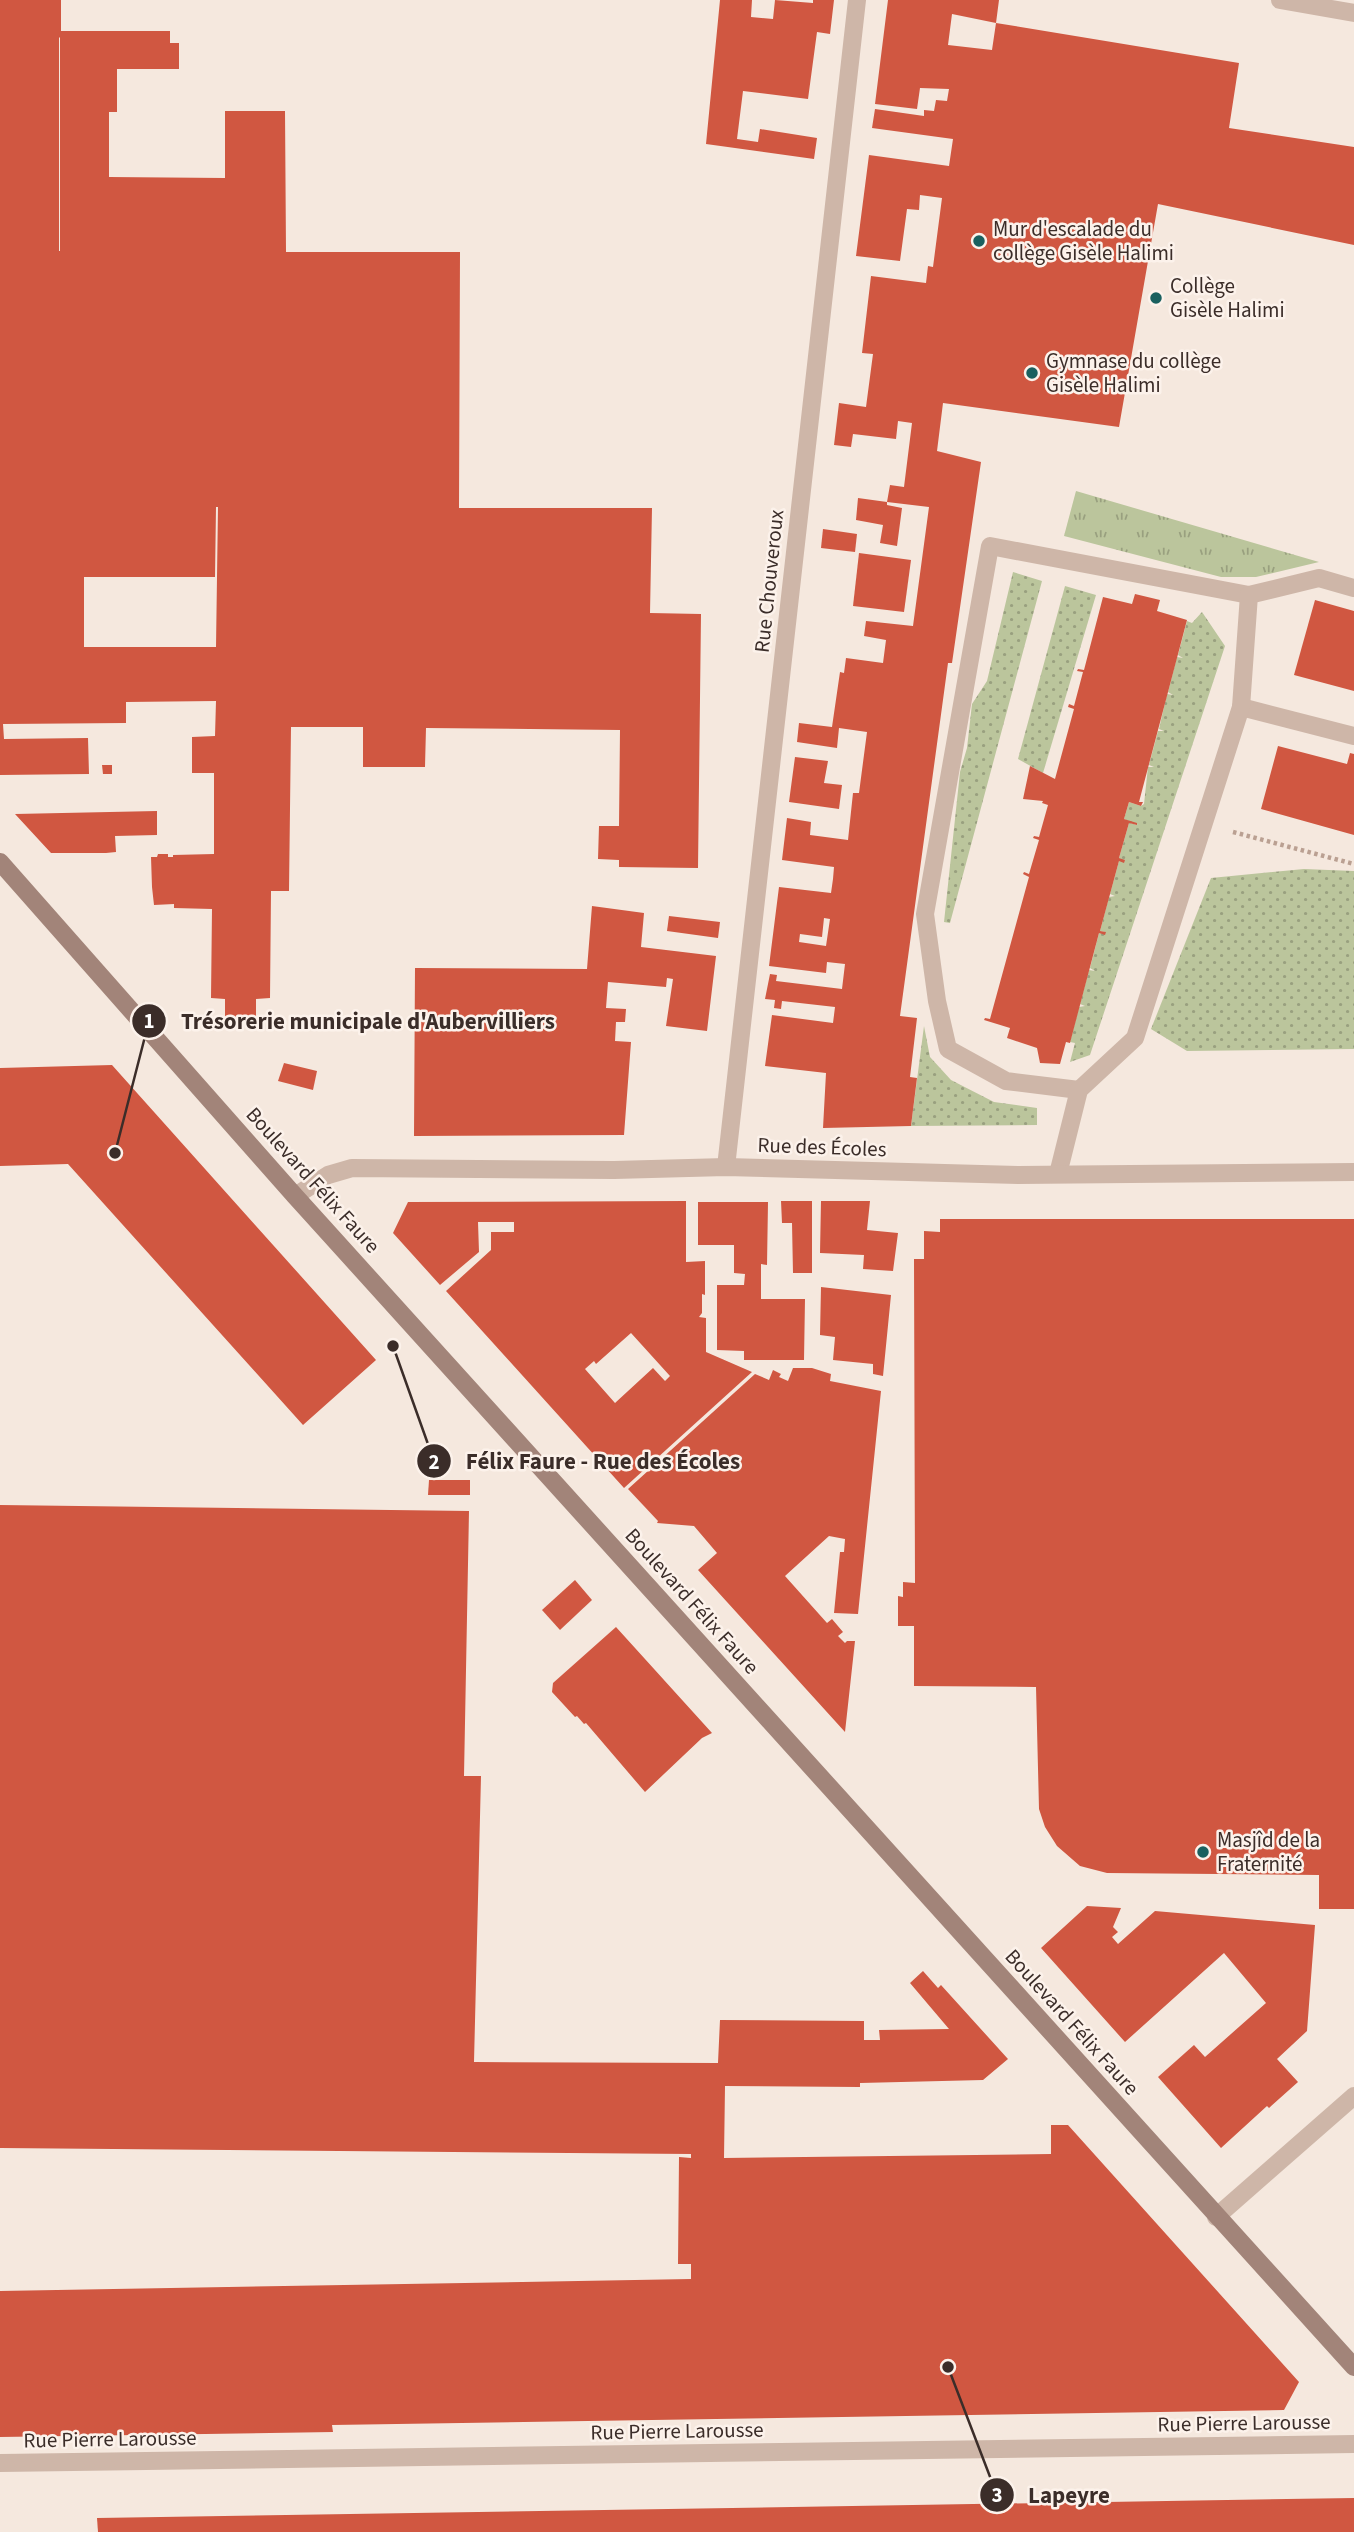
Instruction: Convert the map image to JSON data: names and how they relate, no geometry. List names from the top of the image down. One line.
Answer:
{"streets":{"main road":["Boulevard Félix Faure"],"street":["Rue Chouveroux","Rue des Écoles","Rue Pierre Larousse"]},"crossings":[["Rue Chouveroux","Rue des Écoles"],["Rue des Écoles","Boulevard Félix Faure"]],"places":["Mur d'escalade du collège Gisèle Halimi","Collège Gisèle Halimi","Gymnase du collège Gisèle Halimi","Trésorerie municipale d'Aubervilliers","Félix Faure - Rue des Écoles","Masjîd de la Fraternité","Lapeyre"]}
